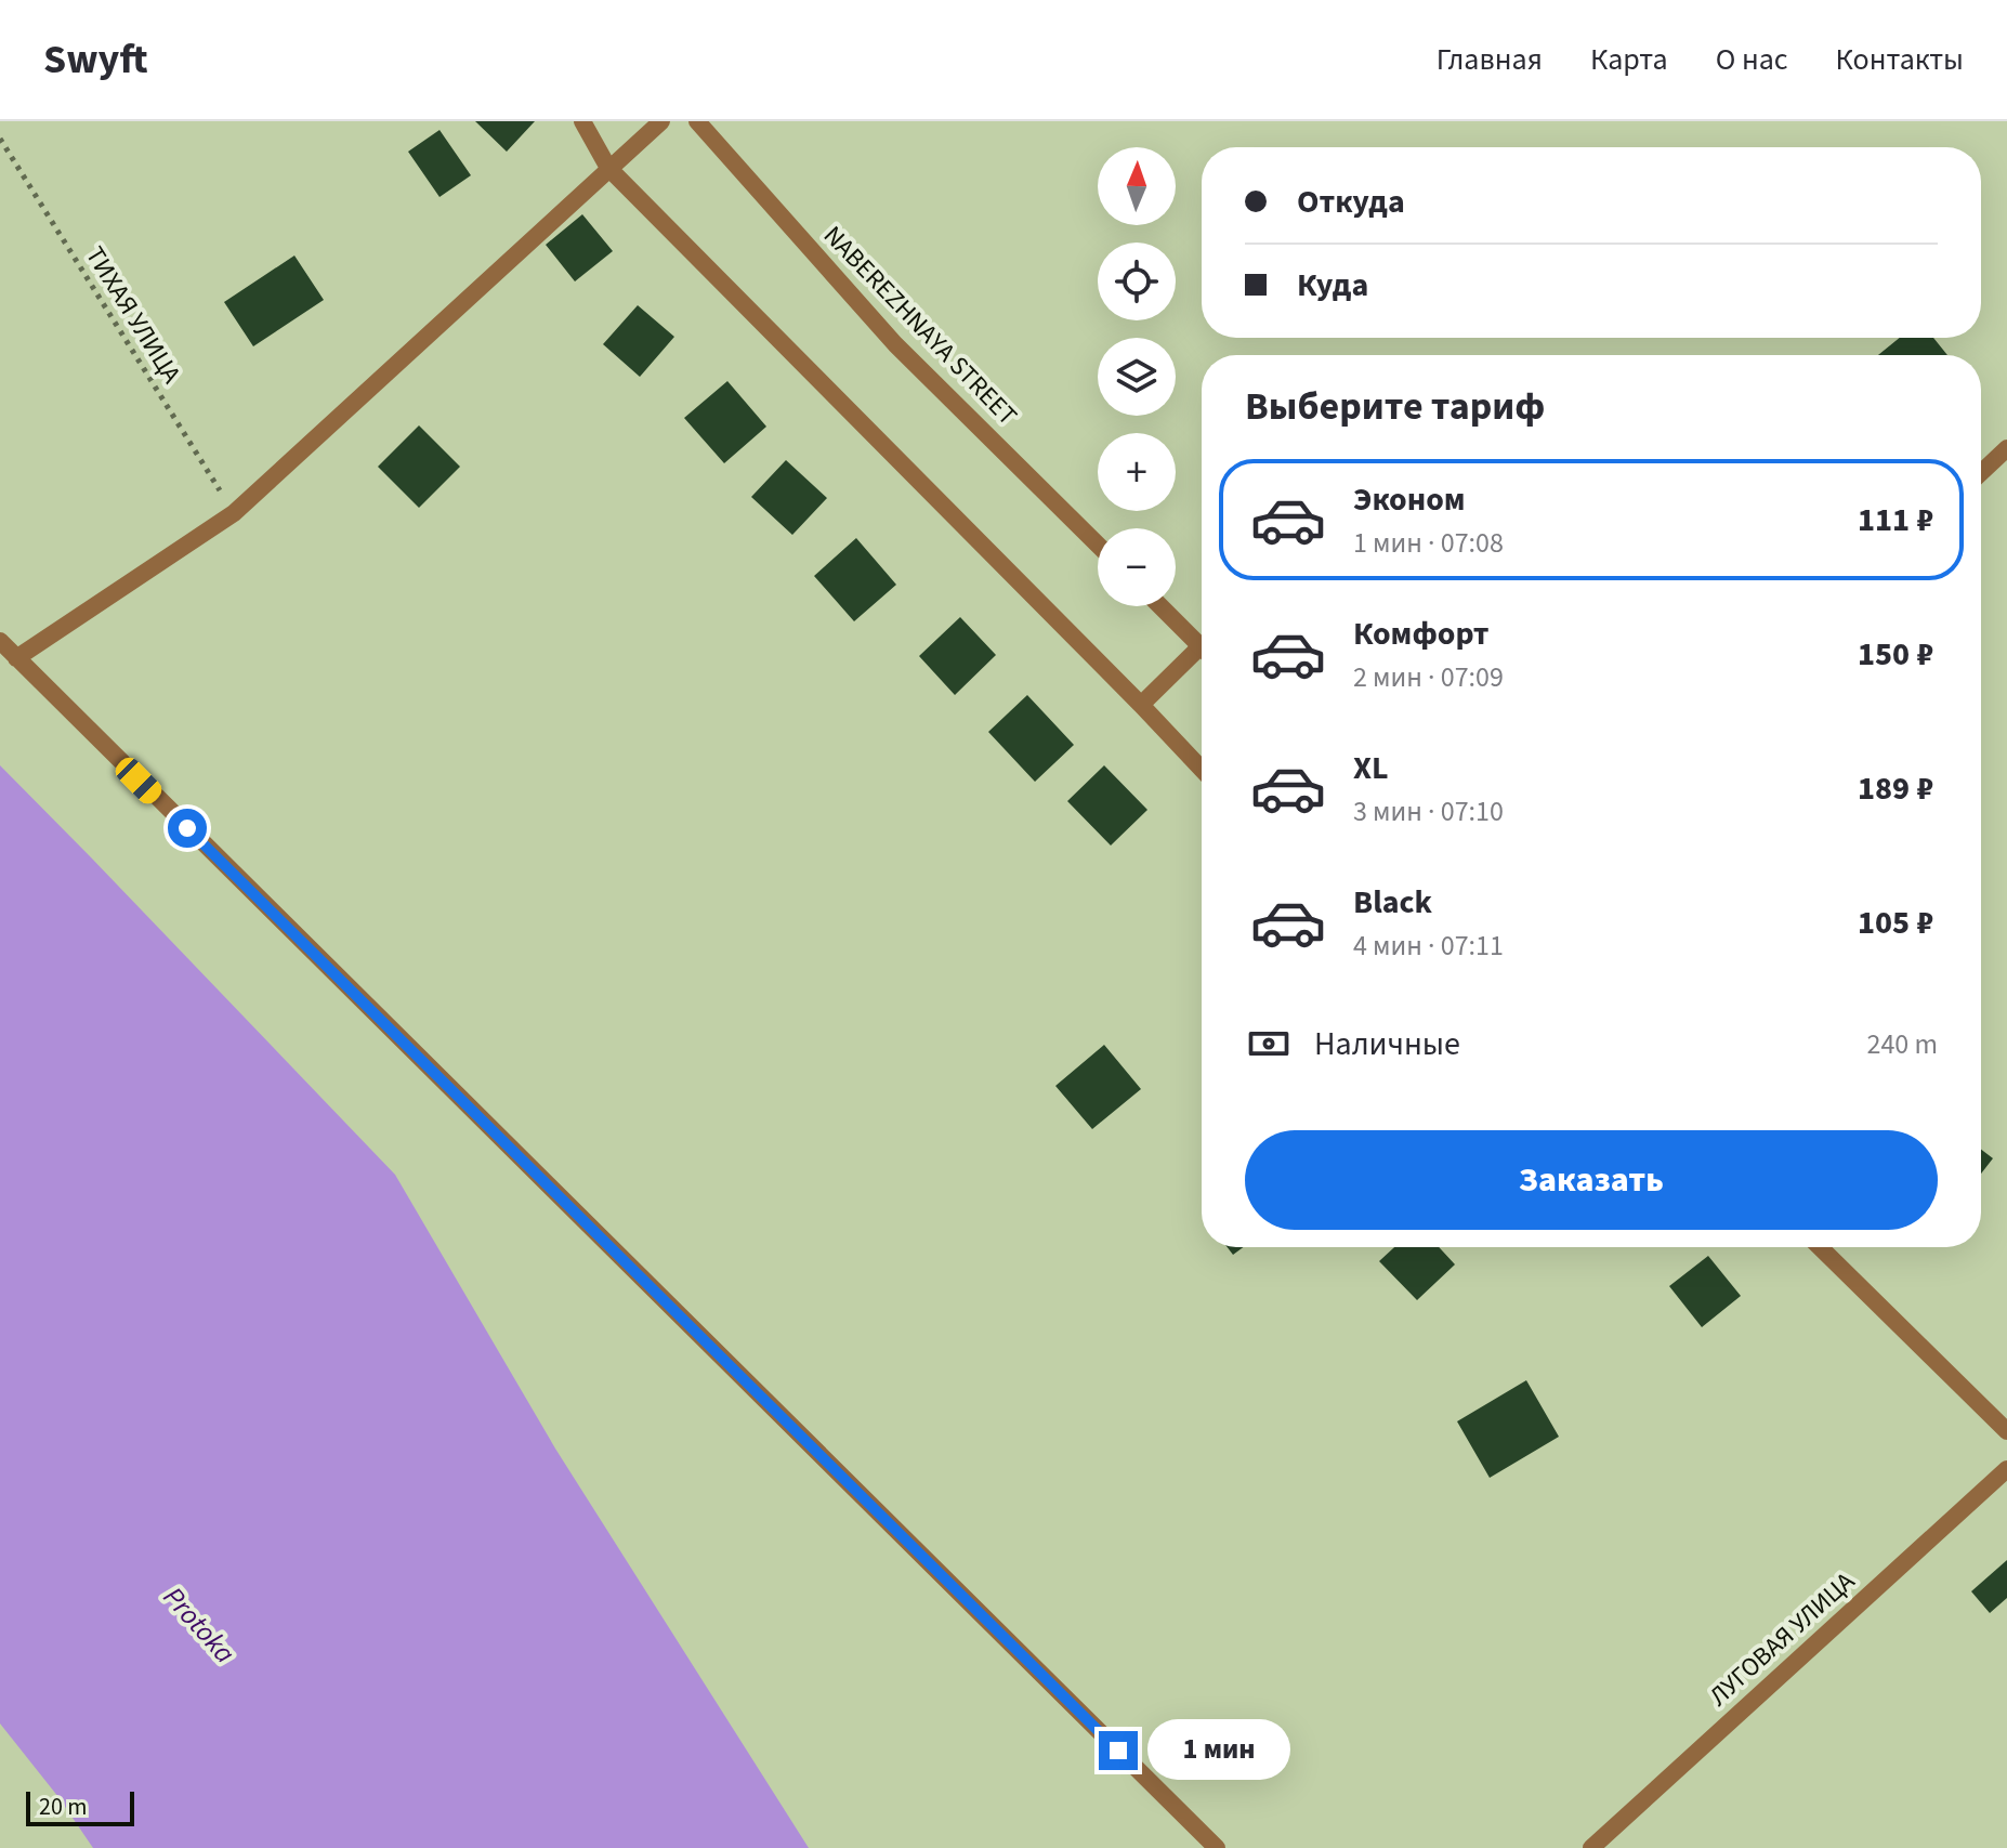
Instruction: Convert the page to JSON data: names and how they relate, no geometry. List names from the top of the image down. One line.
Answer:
{"streets":{"street":["NABEREZHNAYA STREET","ЛУГОВАЯ УЛИЦА"],"path":["ТИХАЯ УЛИЦА"]},"water":["Protoka"],"scale_bar":"20 m","north":"top","page":{"header":"Swyft","nav":["Главная","Карта","О нас","Контакты"],"map_buttons":["+","−"],"banner":["Откуда","Куда"],"heading":"Выберите тариф","list":[{"name":"Эконом","note":"1 мин · 07:08","value":"111 ₽"},{"name":"Комфорт","note":"2 мин · 07:09","value":"150 ₽"},{"name":"XL","note":"3 мин · 07:10","value":"189 ₽"},{"name":"Black","note":"4 мин · 07:11","value":"105 ₽"}],"pay":["Наличные","240 m"],"buttons":"Заказать","bubble":"1 мин","scale":"20 m"}}
